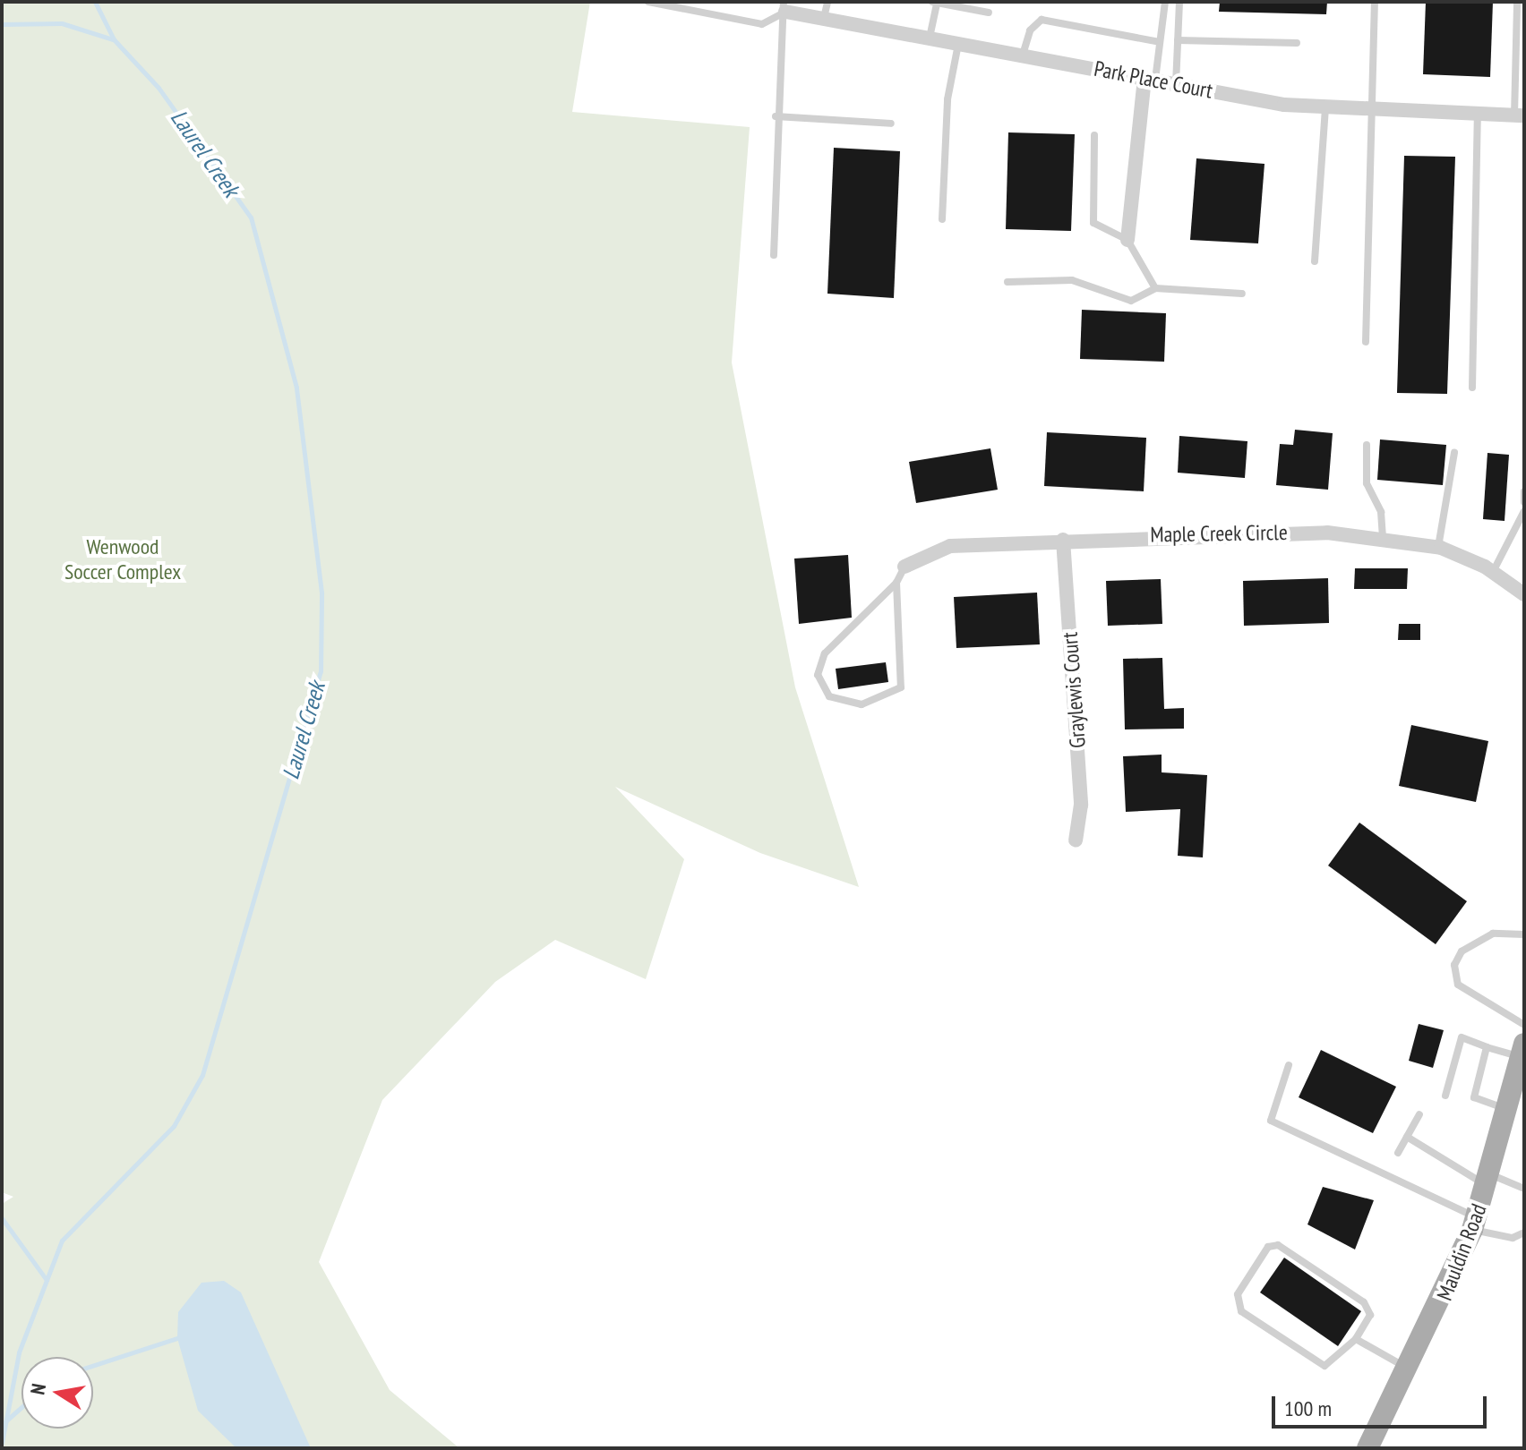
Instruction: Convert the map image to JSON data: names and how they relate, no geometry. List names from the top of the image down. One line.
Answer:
{"streets":{"main road":["Mauldin Road"],"street":["Park Place Court","Maple Creek Circle","Graylewis Court"]},"crossings":[["Maple Creek Circle","Graylewis Court"]],"water":["Laurel Creek"],"parks":["Wenwood Soccer Complex"],"scale_bar":"100 m","north":"left"}
